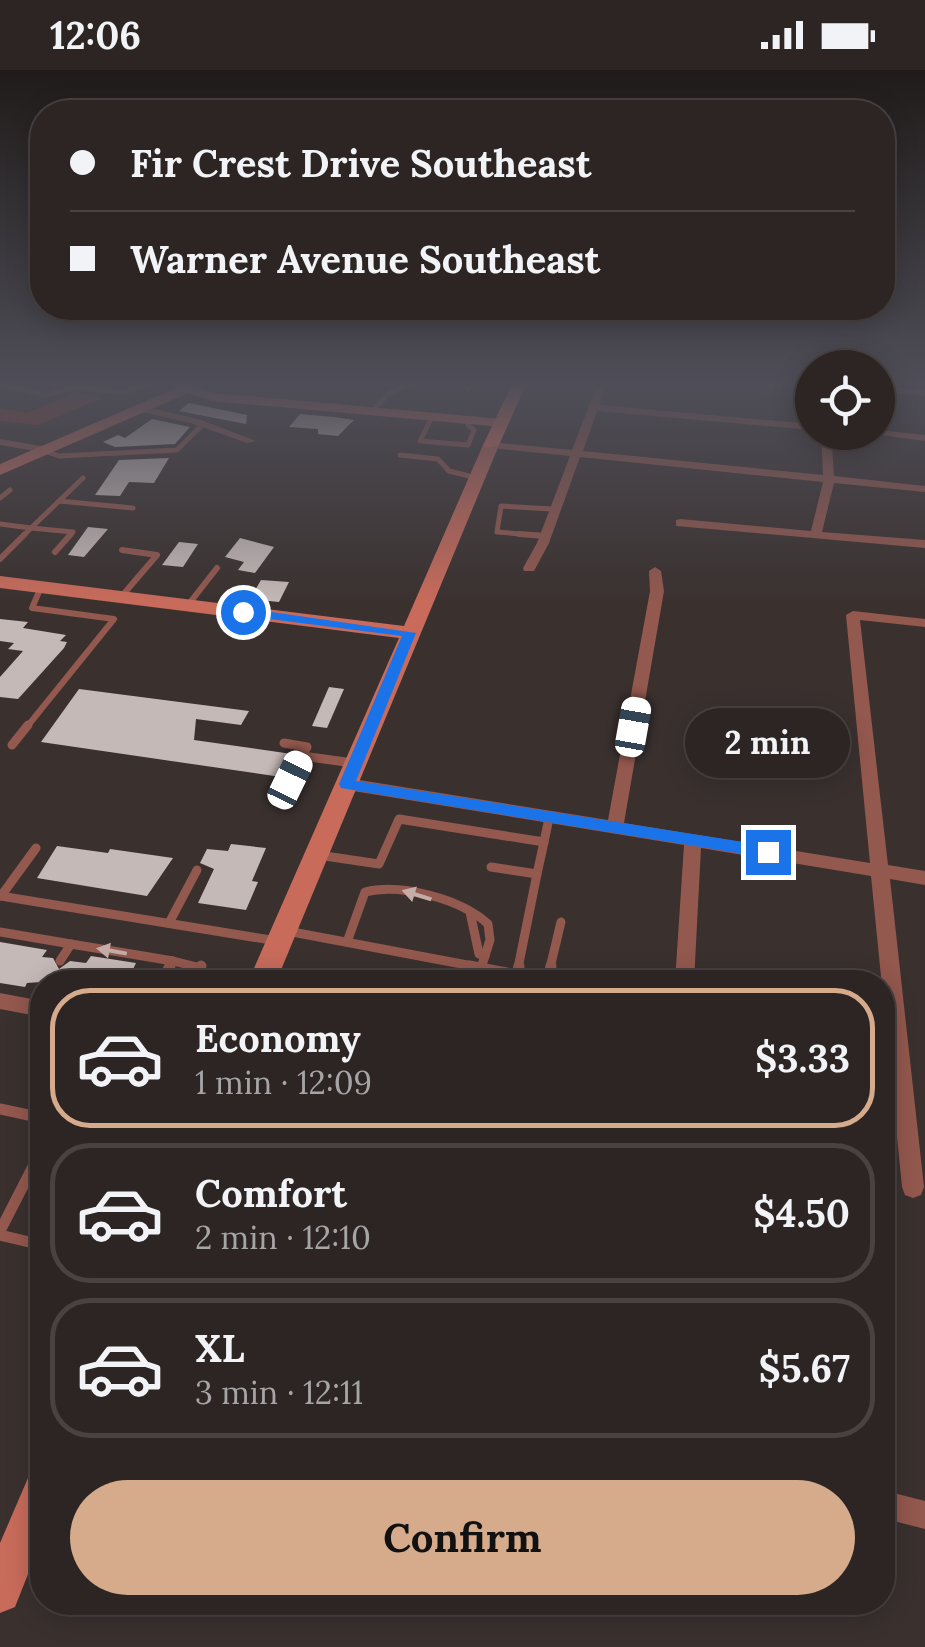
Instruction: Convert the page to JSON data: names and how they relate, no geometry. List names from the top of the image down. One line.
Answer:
{"page":{"status":"12:06","banner":["Fir Crest Drive Southeast","Warner Avenue Southeast"],"bubble":"2 min","list":[{"name":"Economy","note":"1 min · 12:09","value":"$3.33"},{"name":"Comfort","note":"2 min · 12:10","value":"$4.50"},{"name":"XL","note":"3 min · 12:11","value":"$5.67"}],"buttons":"Confirm"}}
